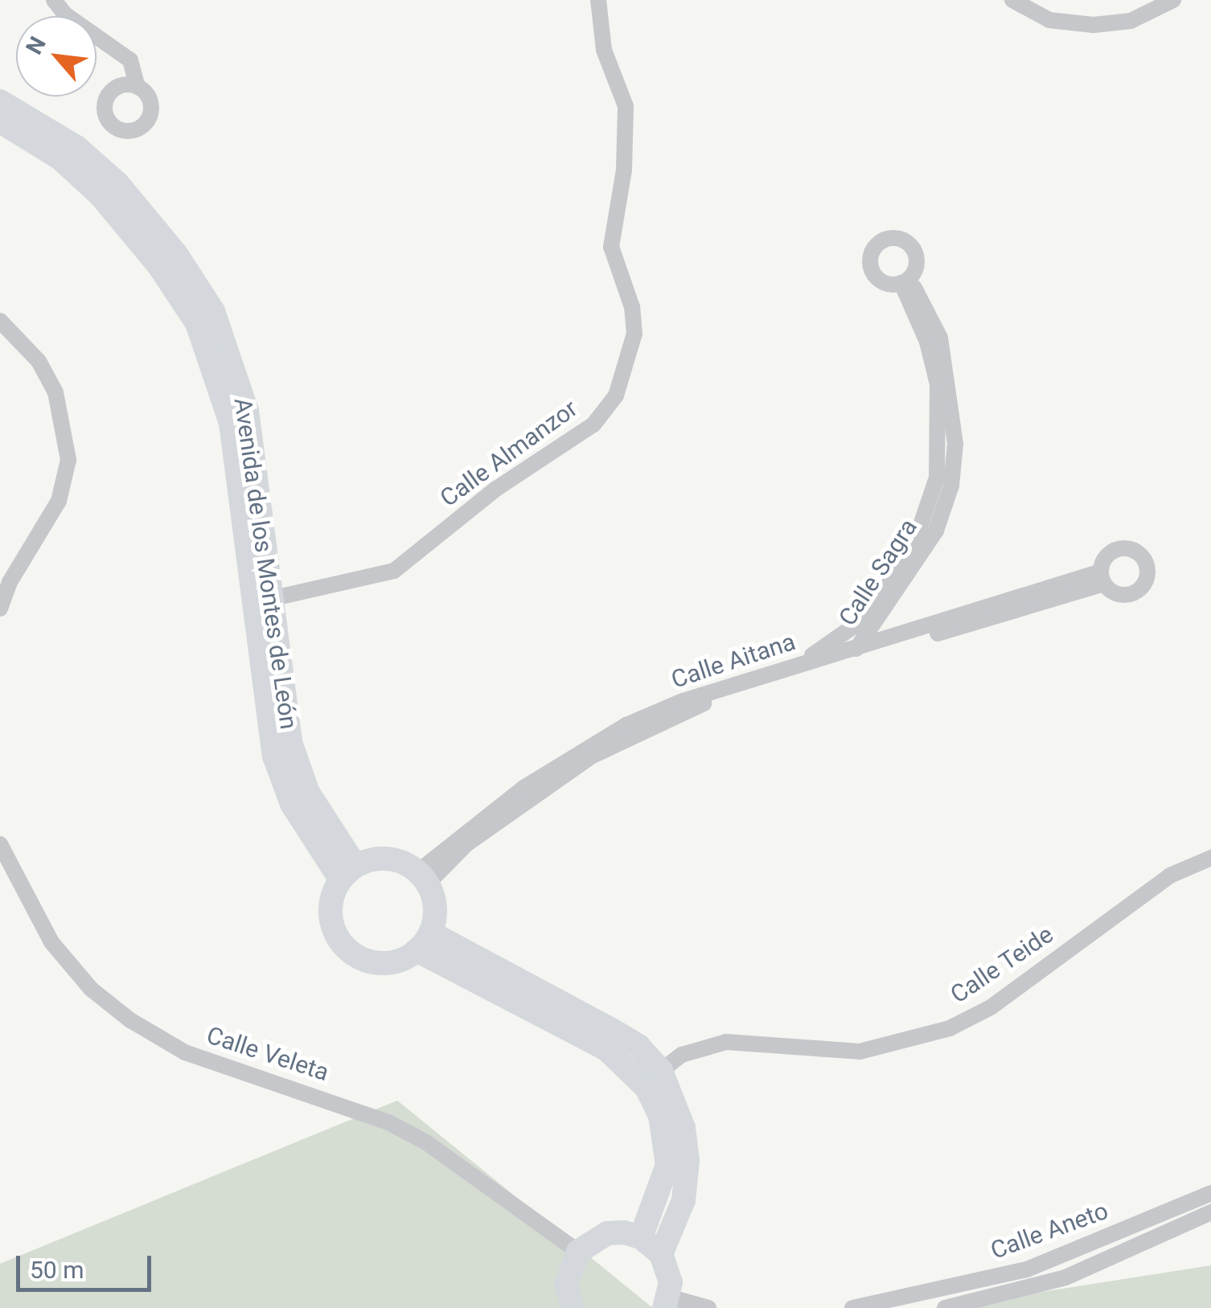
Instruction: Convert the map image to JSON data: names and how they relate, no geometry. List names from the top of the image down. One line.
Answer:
{"streets":{"street":["Calle Almanzor","Avenida de los Montes de León","Calle Sagra","Calle Aitana","Calle Teide","Calle Veleta","Calle Aneto"]},"crossings":[["Calle Almanzor","Avenida de los Montes de León"],["Avenida de los Montes de León","Calle Aitana"],["Calle Sagra","Calle Aitana"]],"scale_bar":"50 m","north":"top left"}
